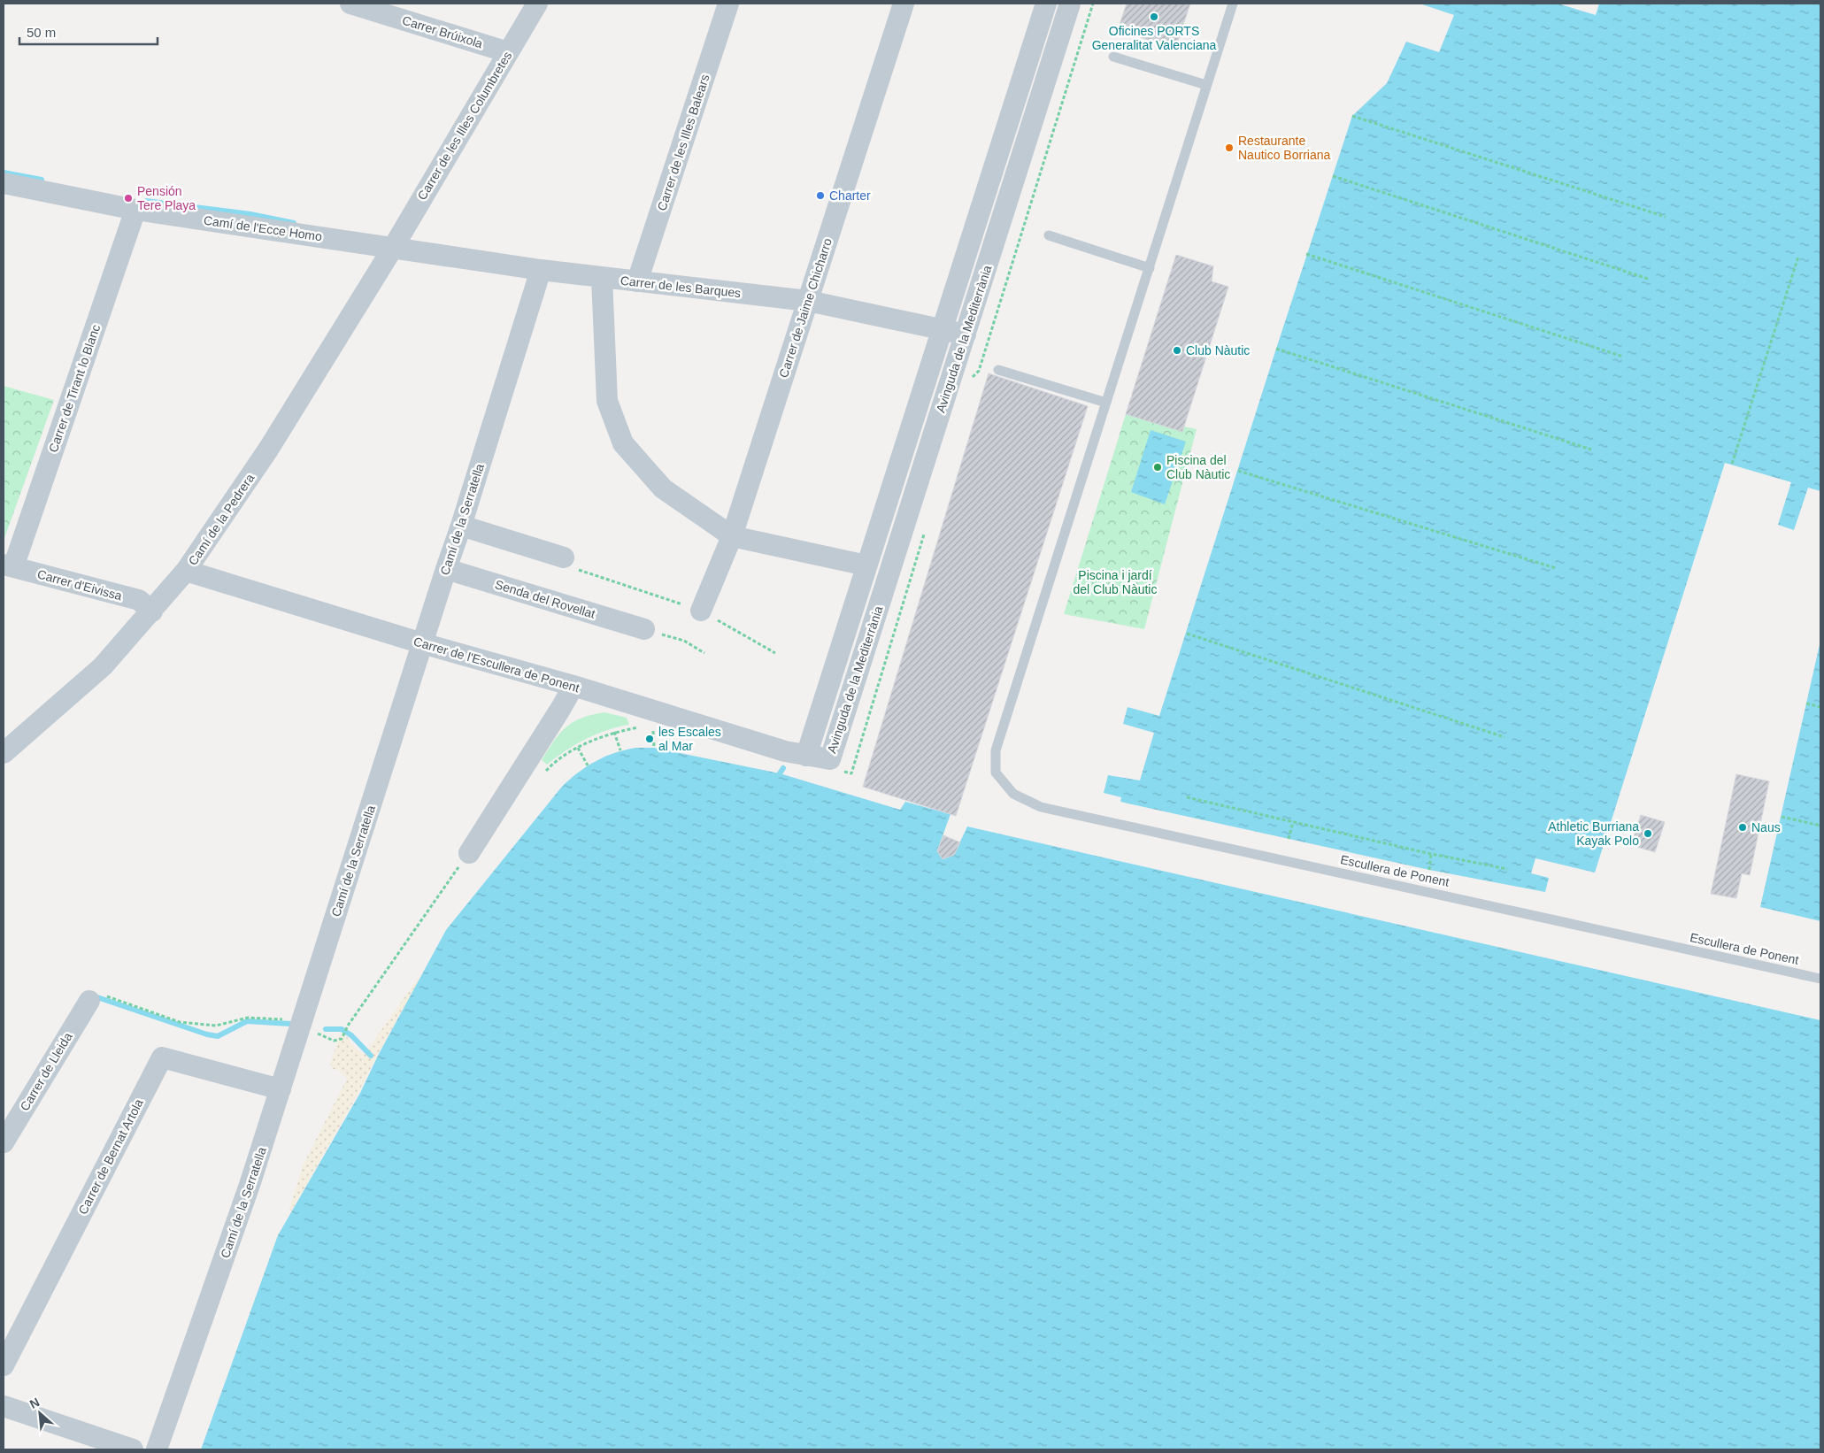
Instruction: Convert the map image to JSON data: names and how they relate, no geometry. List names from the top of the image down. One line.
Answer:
{"streets":{"street":["Carrer Brúixola","Carrer de les Illes Columbretes","Carrer de les Illes Balears","Camí de l'Ecce Homo","Carrer de les Barques","Carrer de Jaime Chicharro","Avinguda de la Mediterrània","Carrer de Tirant lo Blanc","Camí de la Pedrera","Camí de la Serratella","Carrer d'Eivissa","Senda del Rovellat","Carrer de l'Escullera de Ponent","Carrer de Lleida","Carrer de Bernat Artola"],"lane":["Escullera de Ponent"]},"crossings":[["Carrer Brúixola","Carrer de les Illes Columbretes"],["Carrer de les Illes Columbretes","Camí de l'Ecce Homo"],["Carrer de les Illes Columbretes","Carrer de les Barques"],["Carrer de les Illes Columbretes","Camí de la Pedrera"],["Carrer de les Illes Balears","Carrer de les Barques"],["Camí de l'Ecce Homo","Carrer de les Barques"],["Camí de l'Ecce Homo","Carrer de Tirant lo Blanc"],["Camí de l'Ecce Homo","Camí de la Pedrera"],["Carrer de les Barques","Carrer de Jaime Chicharro"],["Carrer de les Barques","Avinguda de la Mediterrània"],["Carrer de les Barques","Camí de la Pedrera"],["Carrer de les Barques","Camí de la Serratella"],["Avinguda de la Mediterrània","Carrer de l'Escullera de Ponent"],["Carrer de Tirant lo Blanc","Carrer d'Eivissa"],["Camí de la Pedrera","Carrer d'Eivissa"],["Camí de la Pedrera","Carrer de l'Escullera de Ponent"],["Camí de la Serratella","Senda del Rovellat"],["Camí de la Serratella","Carrer de l'Escullera de Ponent"],["Camí de la Serratella","Carrer de Bernat Artola"]],"parks":["Piscina i jardí del Club Nàutic"],"places":["Oficines PORTS Generalitat Valenciana","Restaurante Nautico Borriana","Charter","Pensión Tere Playa","Club Nàutic","Piscina del Club Nàutic","les Escales al Mar","Naus","Athletic Burriana Kayak Polo"],"scale_bar":"50 m","north":"top left"}
